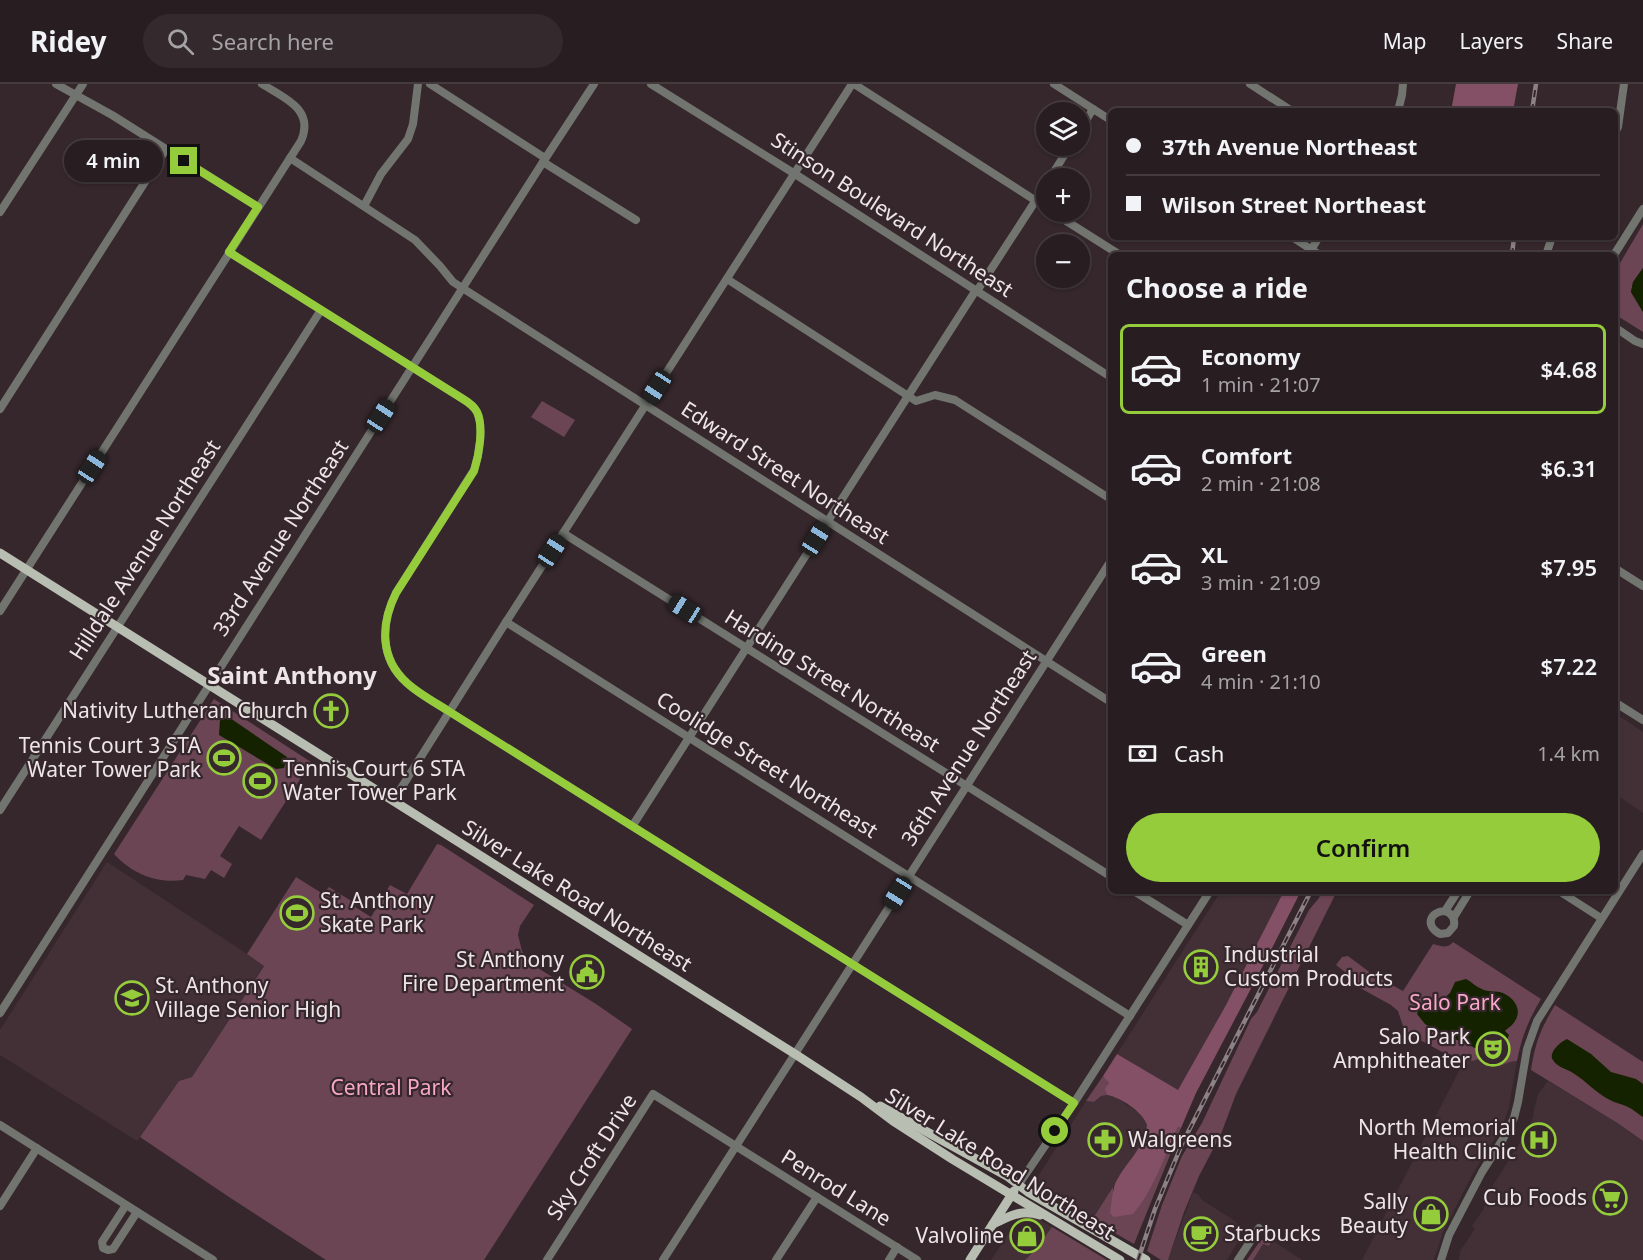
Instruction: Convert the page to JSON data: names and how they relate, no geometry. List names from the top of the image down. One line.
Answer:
{"streets":{"main road":["Silver Lake Road Northeast"],"street":["Stinson Boulevard Northeast","Edward Street Northeast","33rd Avenue Northeast","Hilldale Avenue Northeast","Harding Street Northeast","36th Avenue Northeast","Coolidge Street Northeast","Sky Croft Drive","Penrod Lane"]},"crossings":[["Edward Street Northeast","33rd Avenue Northeast"],["Edward Street Northeast","36th Avenue Northeast"],["33rd Avenue Northeast","Silver Lake Road Northeast"],["Hilldale Avenue Northeast","Silver Lake Road Northeast"],["Harding Street Northeast","36th Avenue Northeast"],["36th Avenue Northeast","Coolidge Street Northeast"],["36th Avenue Northeast","Silver Lake Road Northeast"],["36th Avenue Northeast","Sky Croft Drive"],["36th Avenue Northeast","Penrod Lane"],["Sky Croft Drive","Penrod Lane"]],"districts":["Saint Anthony"],"parks":["Salo Park","Central Park"],"places":{"church":["Nativity Lutheran Church"],"sports":["Tennis Court 3 STA Water Tower Park","Tennis Court 6 STA Water Tower Park","St. Anthony Skate Park"],"building":["Industrial Custom Products"],"public building":["St Anthony Fire Department"],"school or university":["St. Anthony Village Senior High"],"theatre":["Salo Park Amphitheater"],"pharmacy":["Walgreens"],"hospital":["North Memorial Health Clinic"],"supermarket":["Cub Foods"],"shop":["Sally Beauty","Valvoline"],"cafe":["Starbucks"]},"page":{"header":"Ridey","search":"Search here","nav":["Map","Layers","Share"],"map_buttons":["+","−"],"banner":["37th Avenue Northeast","Wilson Street Northeast"],"bubble":"4 min","heading":"Choose a ride","list":[{"name":"Economy","note":"1 min · 21:07","value":"$4.68"},{"name":"Comfort","note":"2 min · 21:08","value":"$6.31"},{"name":"XL","note":"3 min · 21:09","value":"$7.95"},{"name":"Green","note":"4 min · 21:10","value":"$7.22"}],"pay":["Cash","1.4 km"],"buttons":"Confirm"}}
